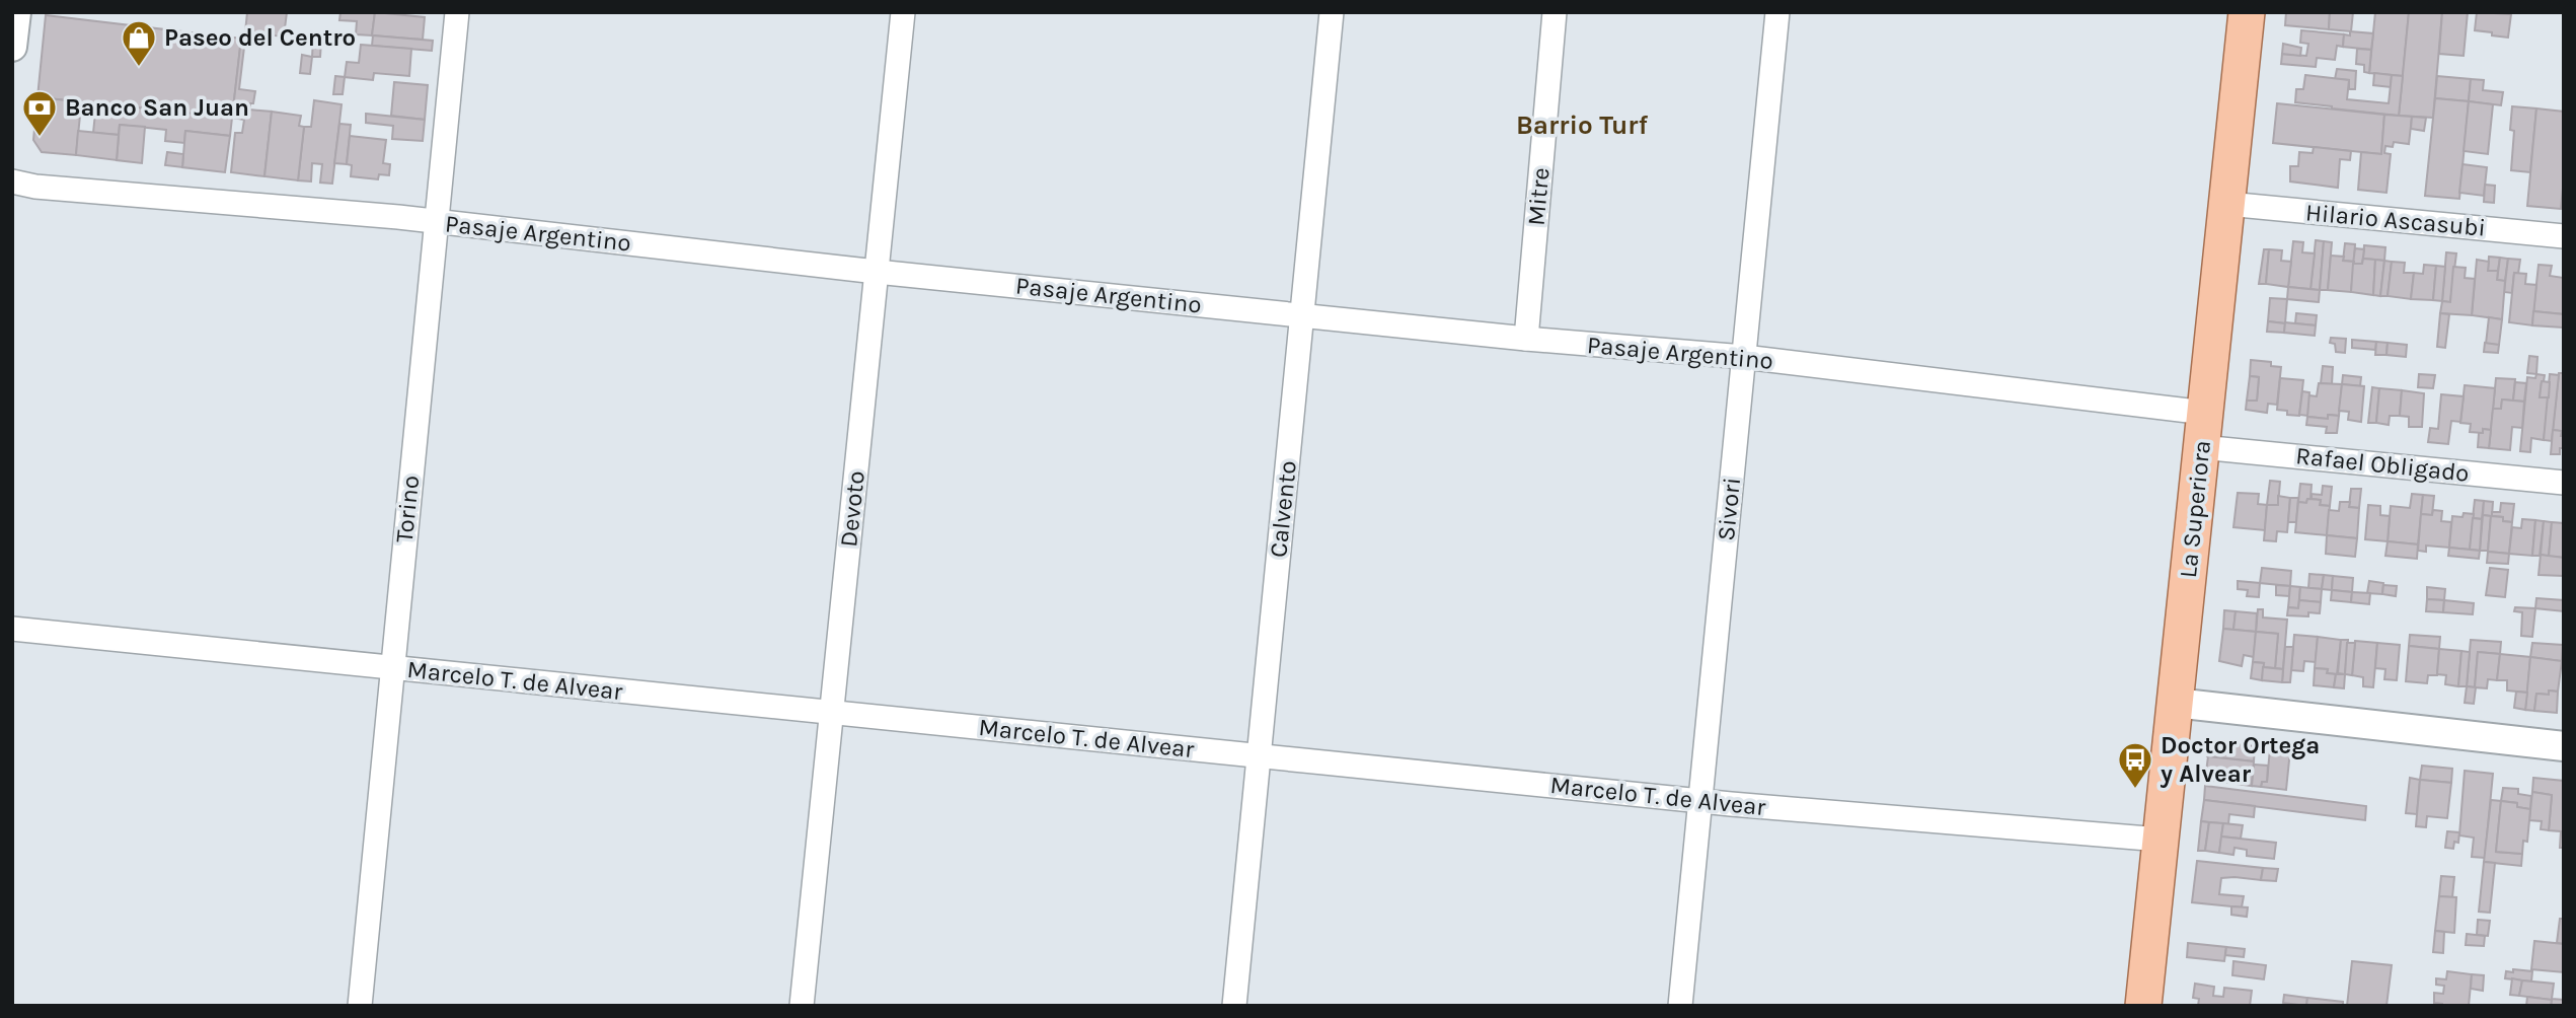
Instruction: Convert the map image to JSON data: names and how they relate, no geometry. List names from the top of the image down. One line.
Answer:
{"streets":{"main road":["La Superiora"],"street":["Mitre","Hilario Ascasubi","Pasaje Argentino","Rafael Obligado","Torino","Devoto","Calvento","Sivori","Marcelo T. de Alvear"]},"crossings":[["Mitre","Pasaje Argentino"],["Hilario Ascasubi","La Superiora"],["Pasaje Argentino","Rafael Obligado"],["Pasaje Argentino","Torino"],["Pasaje Argentino","Devoto"],["Pasaje Argentino","Calvento"],["Pasaje Argentino","Sivori"],["Pasaje Argentino","La Superiora"],["Rafael Obligado","La Superiora"],["Torino","Marcelo T. de Alvear"],["Devoto","Marcelo T. de Alvear"],["Calvento","Marcelo T. de Alvear"],["Sivori","Marcelo T. de Alvear"],["La Superiora","Marcelo T. de Alvear"]],"districts":["Barrio Turf"],"places":{"shop":["Paseo del Centro"],"bank":["Banco San Juan"],"bus stop":["Doctor Ortega y Alvear"]}}
